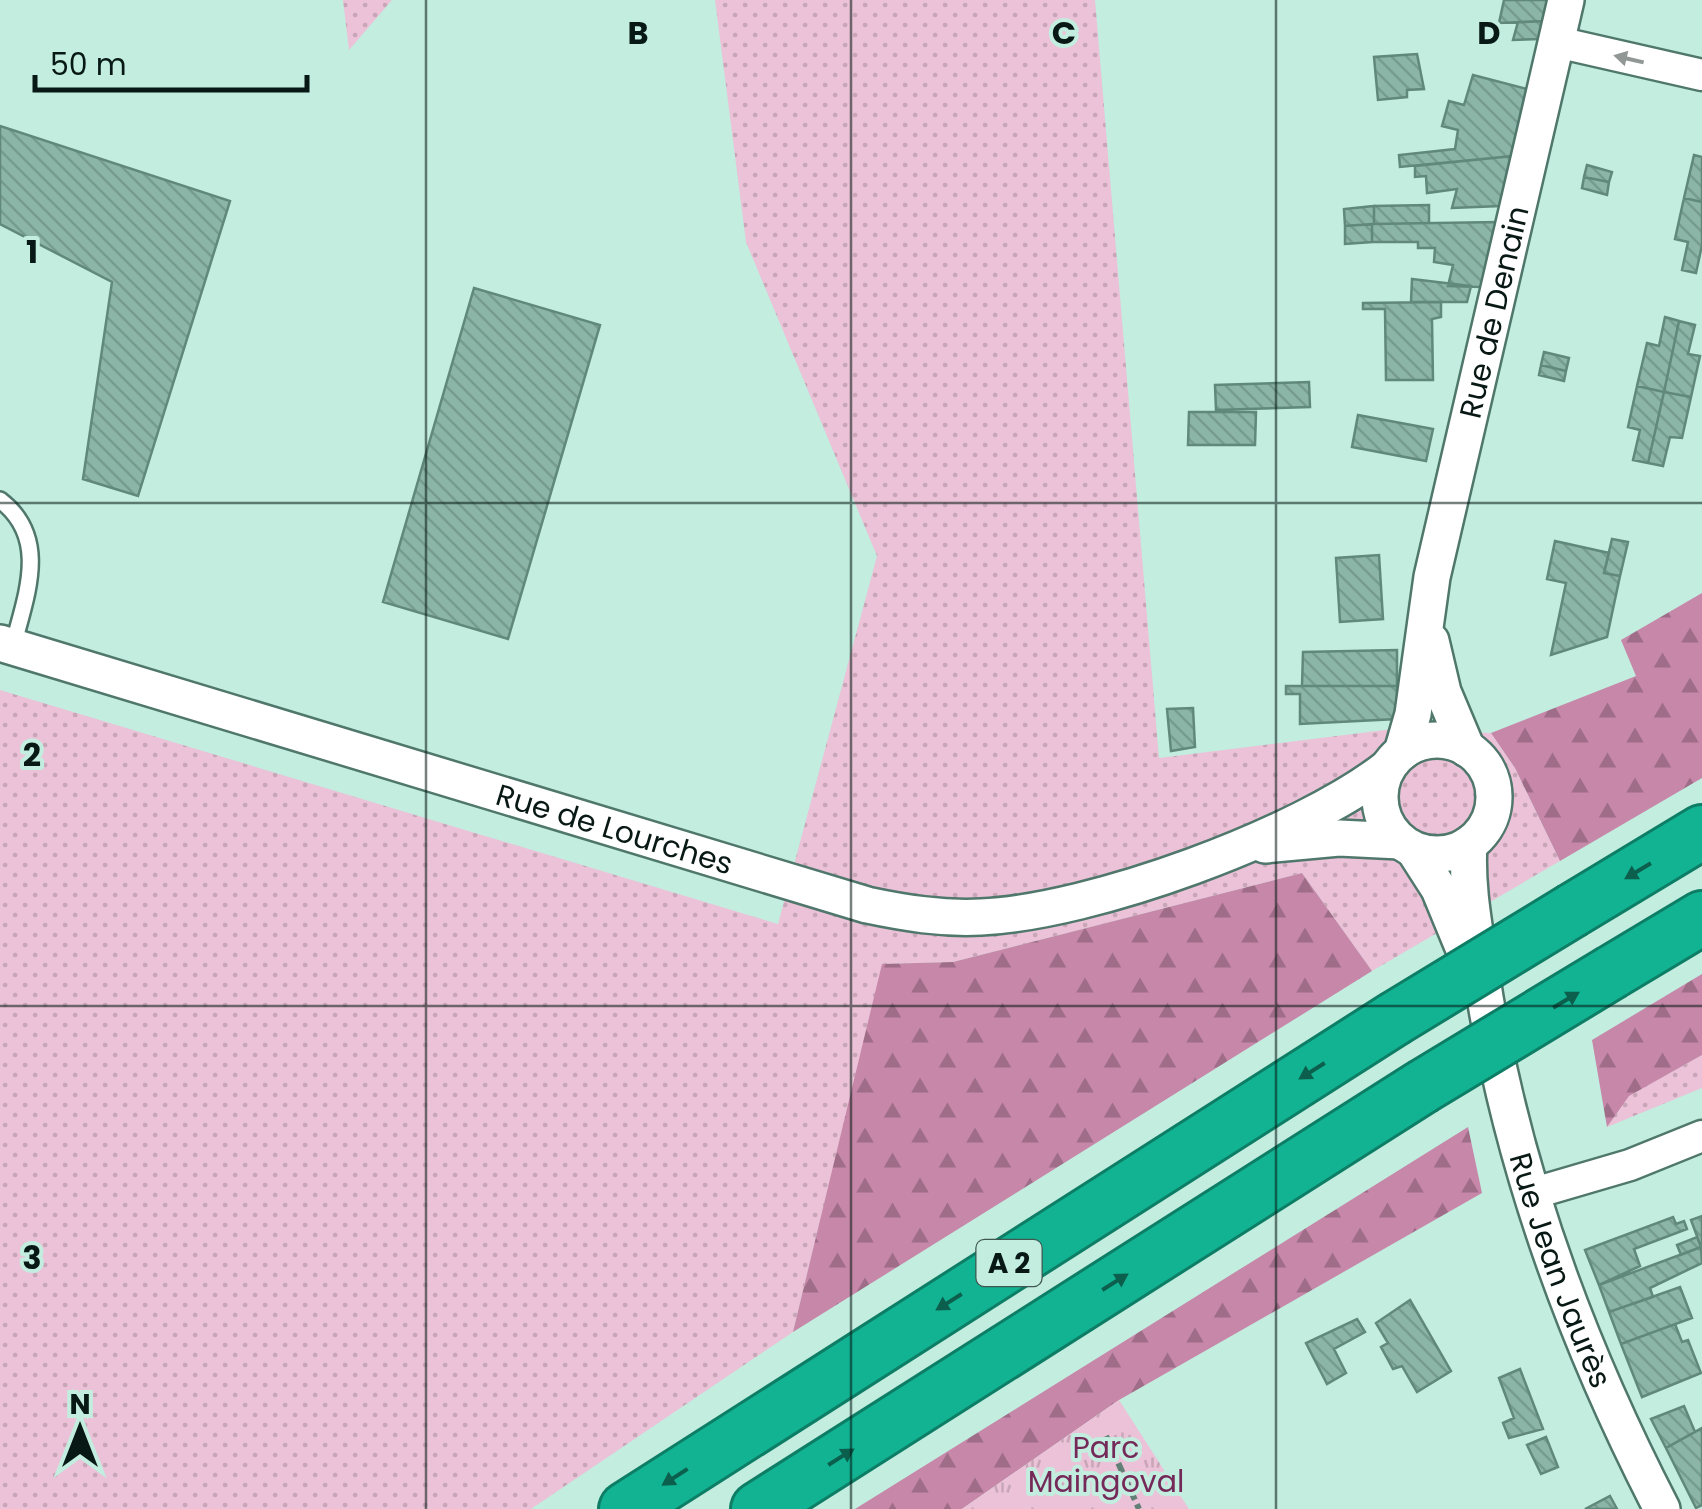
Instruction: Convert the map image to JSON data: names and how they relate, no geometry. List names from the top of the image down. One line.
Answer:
{"streets":{"highway":["A 2"],"street":["Rue de Denain","Rue de Lourches","Rue Jean Jaurès"]},"crossings":[["Rue de Denain","Rue de Lourches"],["Rue de Denain","Rue Jean Jaurès"],["Rue de Lourches","Rue Jean Jaurès"]],"parks":["Parc Maingoval"],"scale_bar":"50 m","north":"top","grid":{"columns":["B","C","D"],"rows":["1","2","3"]}}
